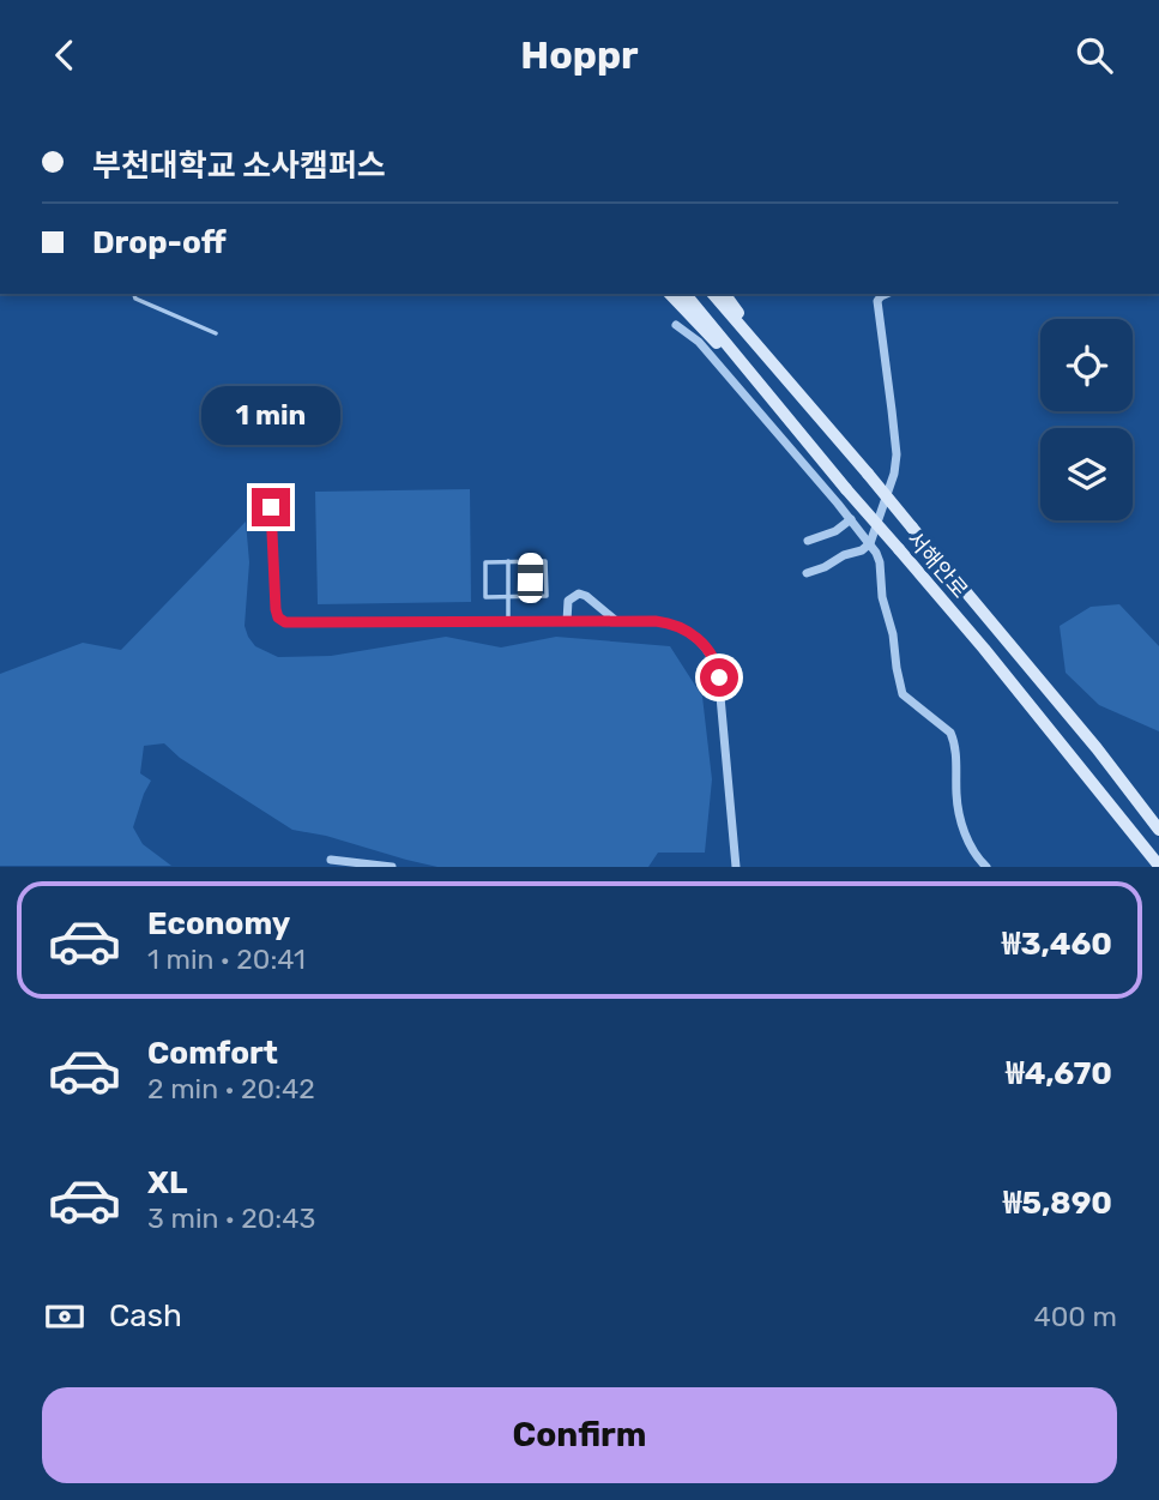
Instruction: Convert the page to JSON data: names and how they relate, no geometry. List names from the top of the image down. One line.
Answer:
{"streets":{"main road":["서해안로"]},"page":{"header":"Hoppr","banner":["부천대학교 소사캠퍼스","Drop-off"],"bubble":"1 min","list":[{"name":"Economy","note":"1 min · 20:41","value":"₩3,460"},{"name":"Comfort","note":"2 min · 20:42","value":"₩4,670"},{"name":"XL","note":"3 min · 20:43","value":"₩5,890"}],"pay":["Cash","400 m"],"buttons":"Confirm"}}
